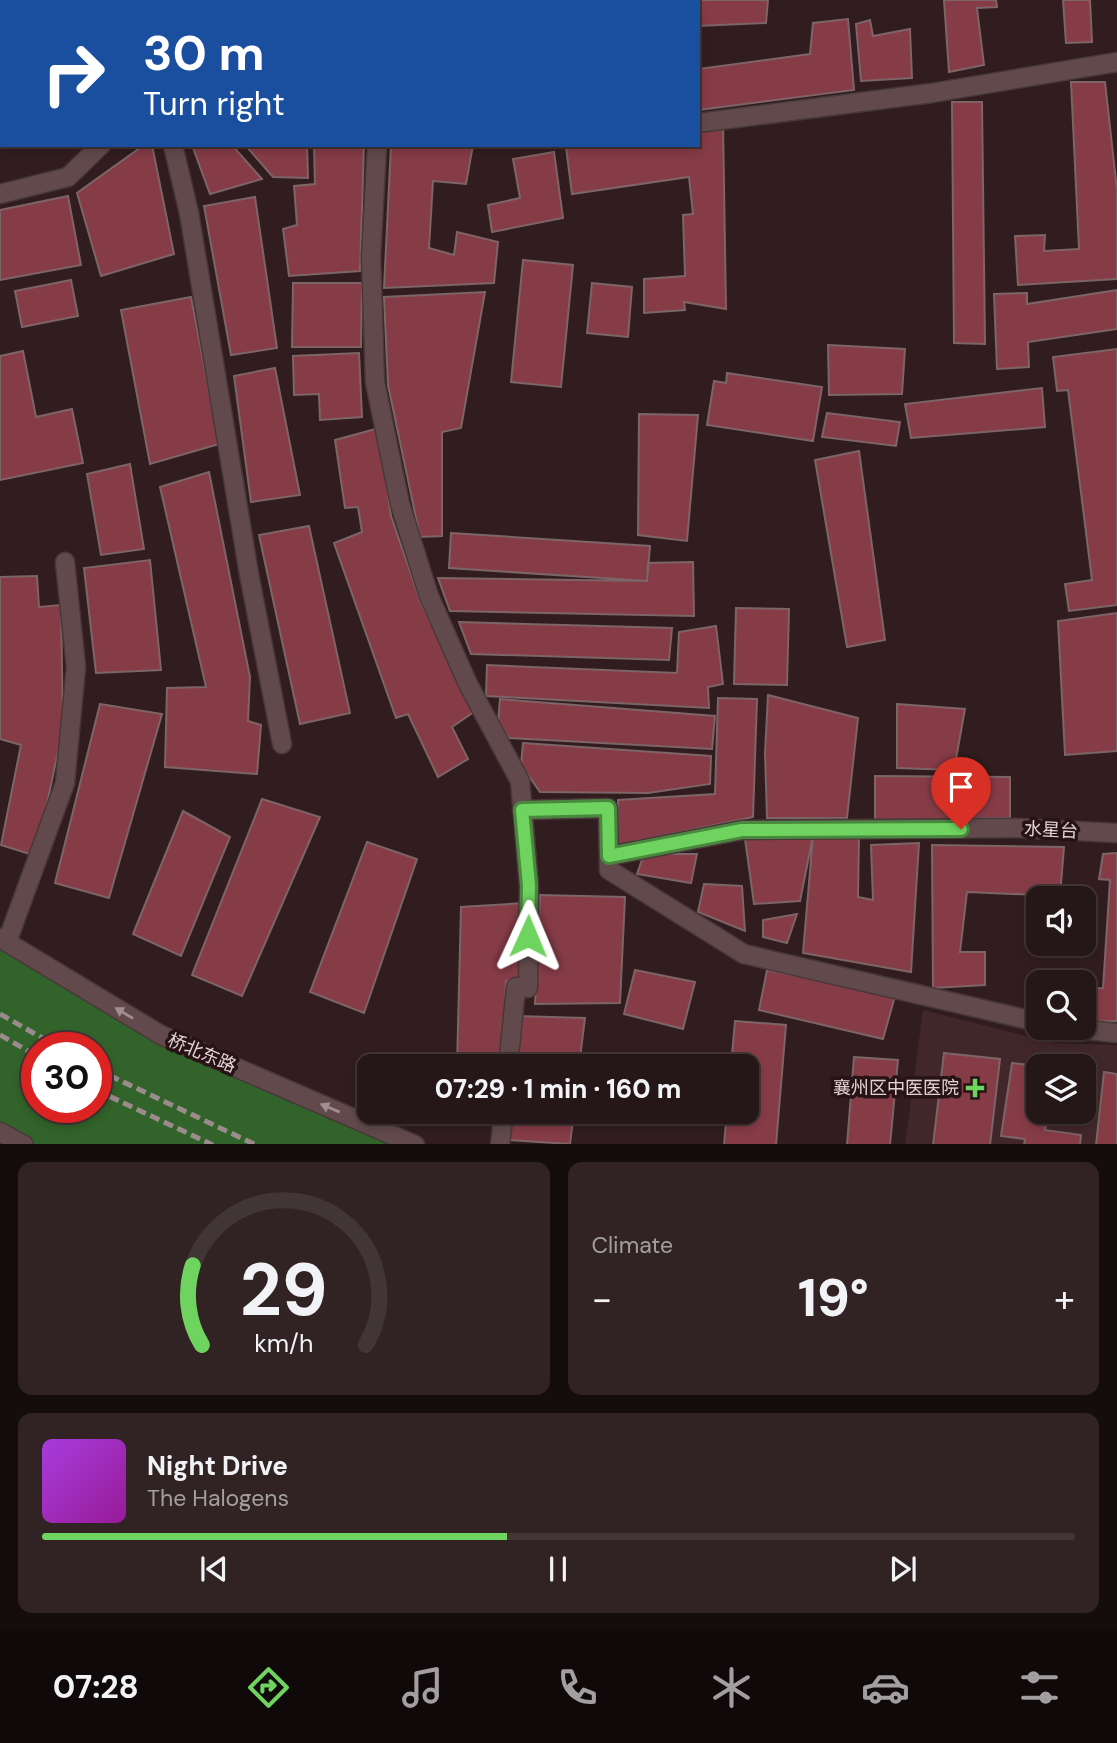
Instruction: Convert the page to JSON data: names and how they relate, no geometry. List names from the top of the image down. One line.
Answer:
{"streets":{"street":["水星台","桥北东路"]},"one_way":["桥北东路"],"places":{"health":["襄州区中医医院"]},"page":{"turn":["30 m","Turn right"],"limit":"30","trip":"07:29 · 1 min · 160 m","tile":"Climate","heat":["−","19°","+"],"song":["Night Drive","The Halogens"],"tabs":"07:28","gauge":["29","km/h"]}}
